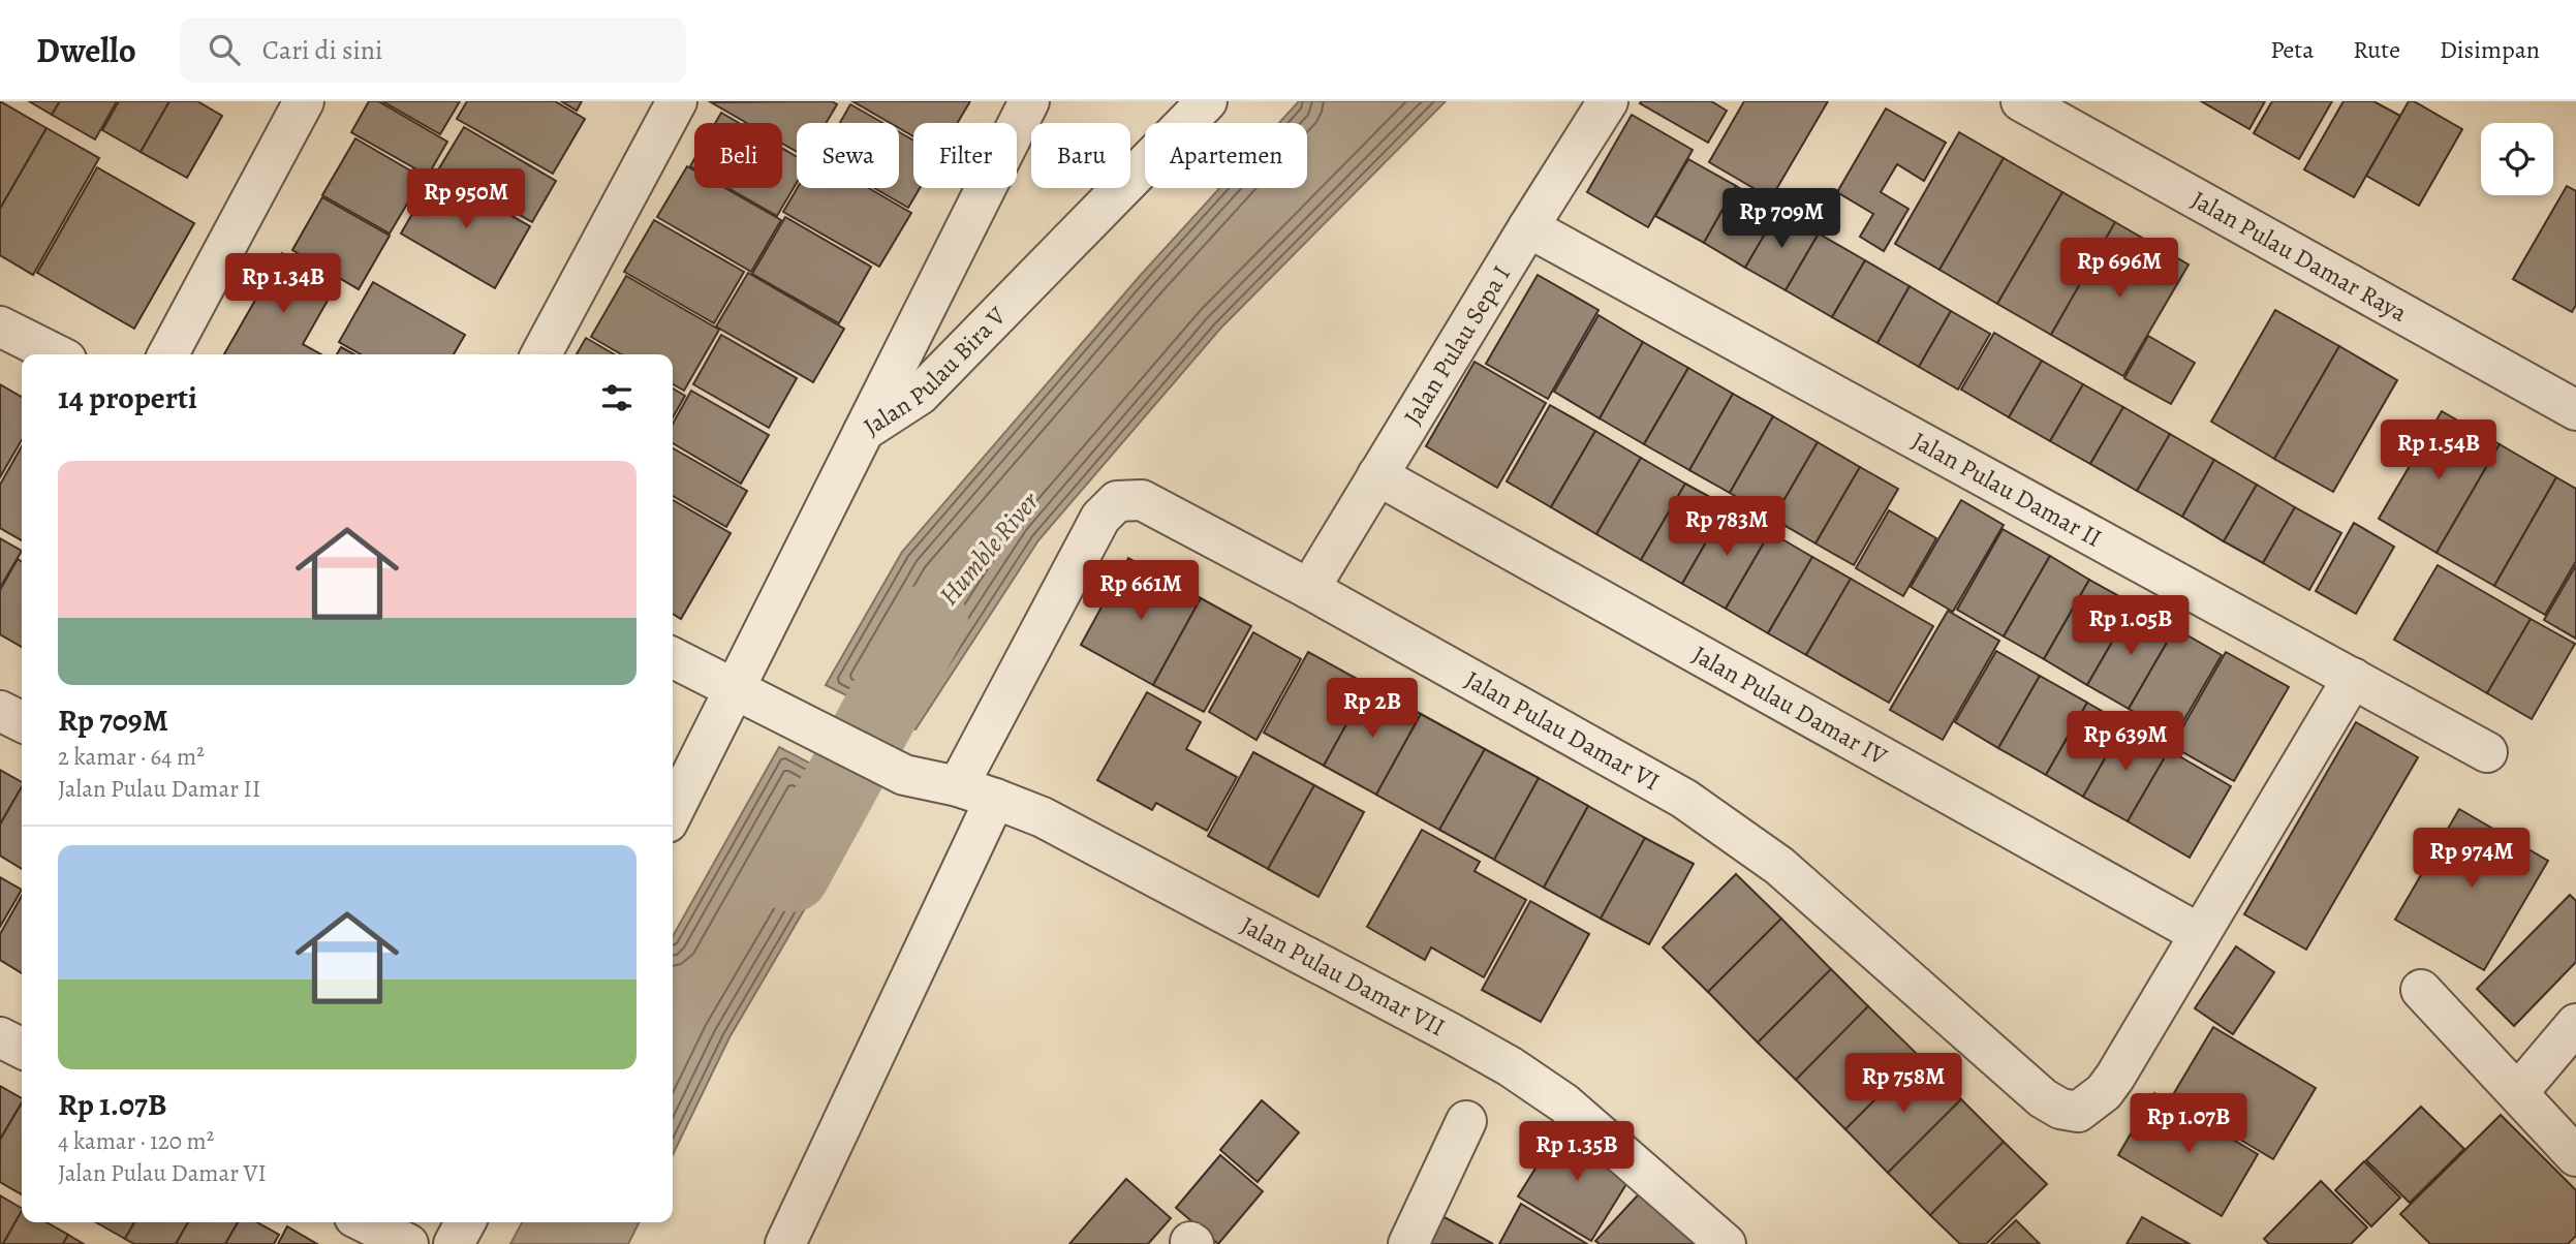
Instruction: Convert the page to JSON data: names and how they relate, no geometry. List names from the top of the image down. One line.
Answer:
{"streets":{"street":["Jalan Pulau Damar Raya","Jalan Pulau Sepa I","Jalan Pulau Bira V","Jalan Pulau Damar II","Jalan Pulau Damar IV","Jalan Pulau Damar VI","Jalan Pulau Damar VII"]},"crossings":[["Jalan Pulau Sepa I","Jalan Pulau Damar II"],["Jalan Pulau Sepa I","Jalan Pulau Damar IV"],["Jalan Pulau Sepa I","Jalan Pulau Damar VI"],["Jalan Pulau Bira V","Jalan Pulau Damar VII"],["Jalan Pulau Damar IV","Jalan Pulau Damar VI"],["Jalan Pulau Damar VI","Jalan Pulau Damar VII"]],"water":["Humble River"],"page":{"header":"Dwello","search":"Cari di sini","nav":["Peta","Rute","Disimpan"],"chip":["Beli","Sewa","Filter","Baru","Apartemen"],"price":["Rp 950M","Rp 709M","Rp 696M","Rp 1.34B","Rp 1.54B","Rp 783M","Rp 661M","Rp 1.05B","Rp 2B","Rp 639M","Rp 974M","Rp 758M","Rp 1.07B","Rp 1.35B"],"heading":"14 properti","list":[{"name":"Rp 709M","note":"2 kamar · 64 m² · Jalan Pulau Damar II"},{"name":"Rp 1.07B","note":"4 kamar · 120 m² · Jalan Pulau Damar VI"}]}}
